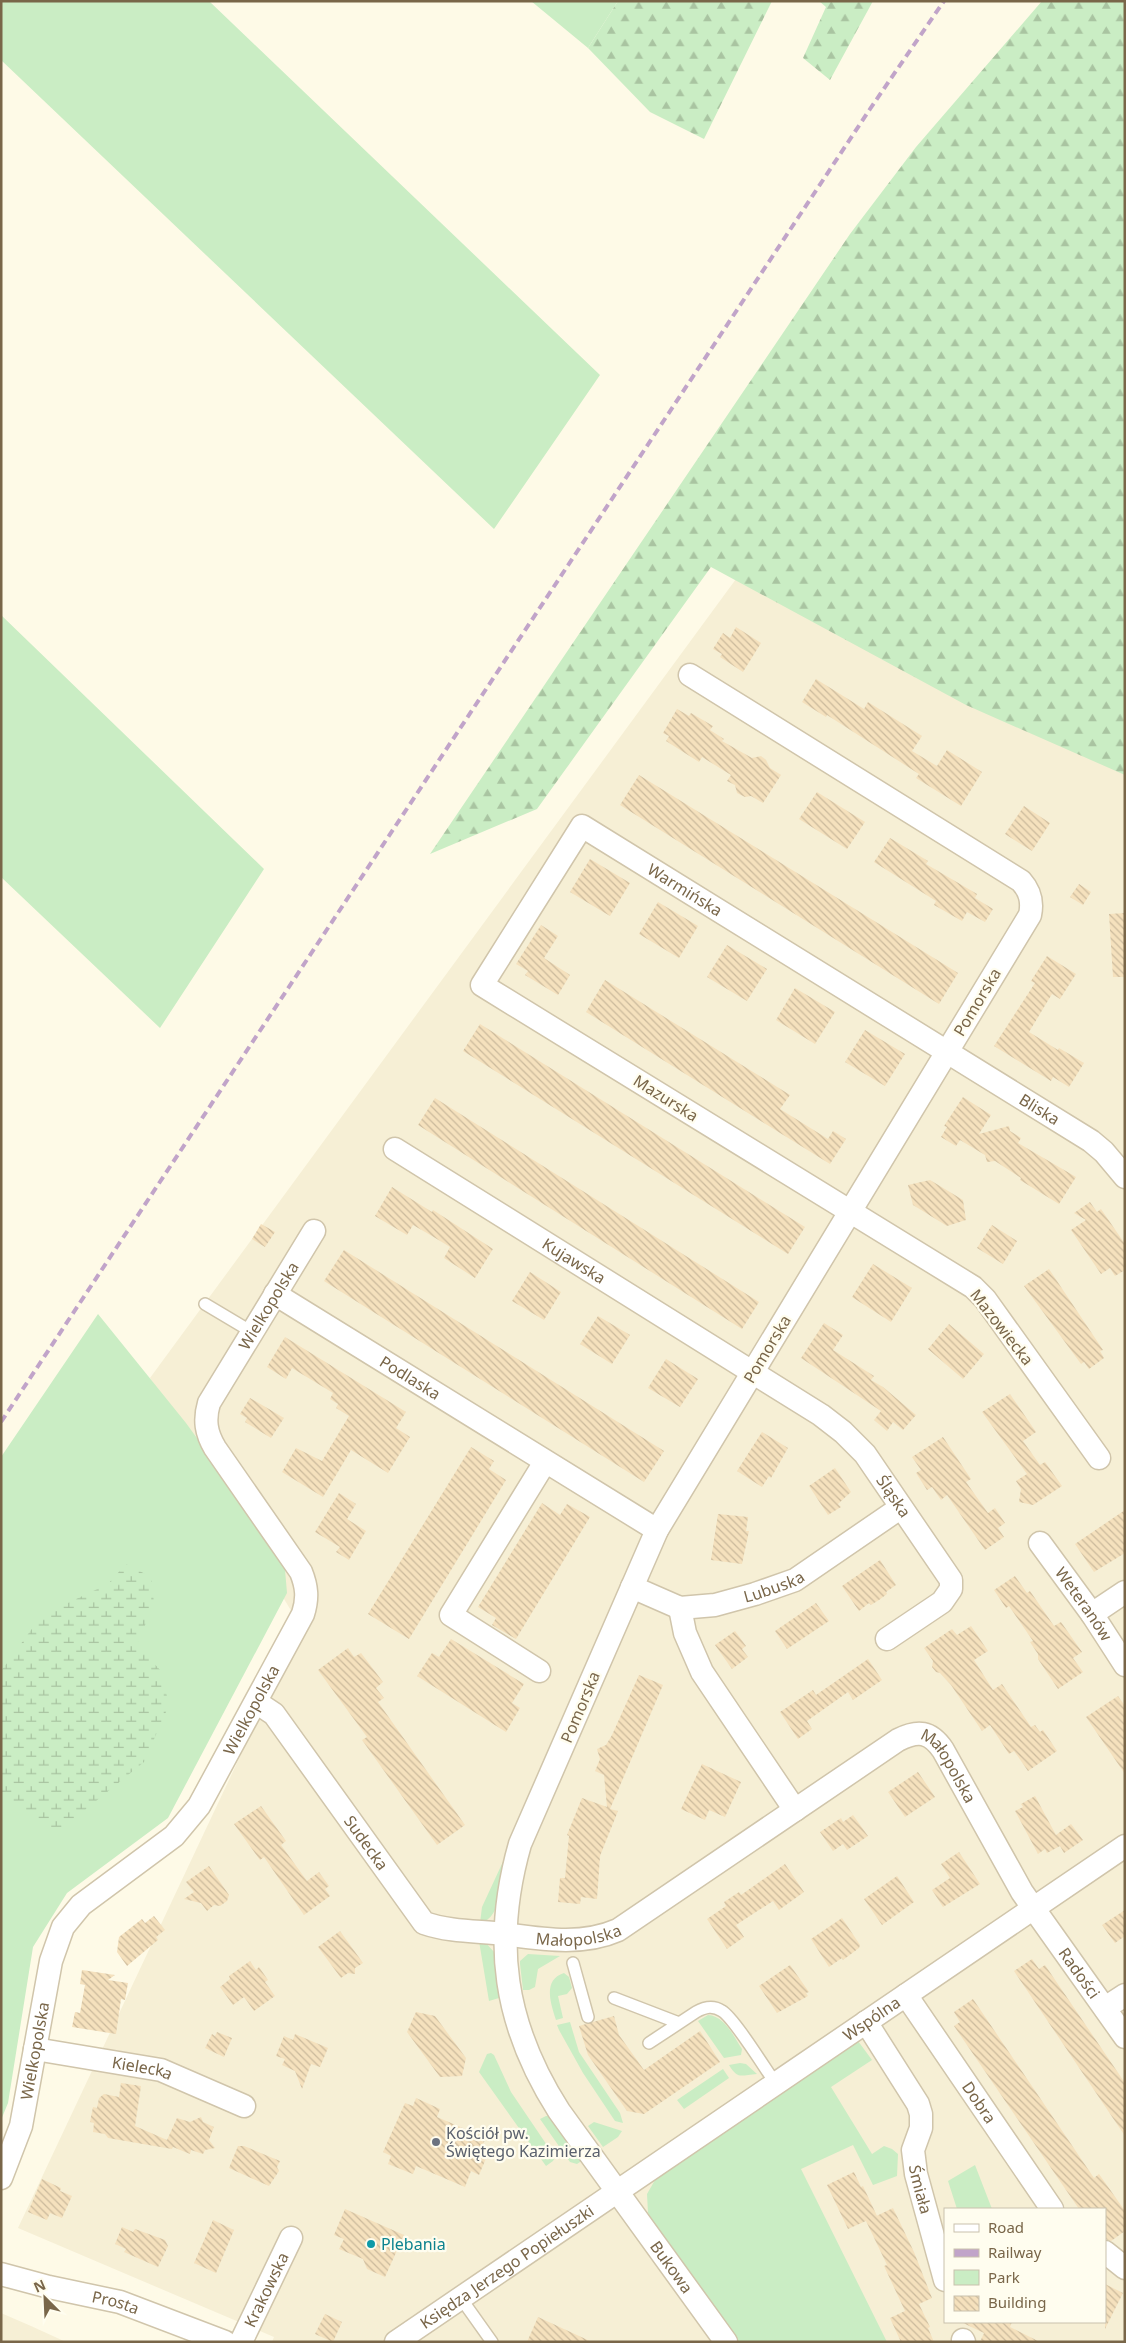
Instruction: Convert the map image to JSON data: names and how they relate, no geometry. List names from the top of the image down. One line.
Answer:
{"streets":{"street":["Warmińska","Pomorska","Mazurska","Bliska","Kujawska","Wielkopolska","Mazowiecka","Podlaska","Śląska","Lubuska","Weteranów","Małopolska","Sudecka","Radości","Wspólna","Kielecka","Dobra","Śmiała","Księdza Jerzego Popiełuszki","Bukowa","Krakowska","Prosta"]},"crossings":[["Warmińska","Pomorska"],["Warmińska","Mazurska"],["Warmińska","Bliska"],["Pomorska","Mazurska"],["Pomorska","Bliska"],["Pomorska","Kujawska"],["Pomorska","Mazowiecka"],["Pomorska","Podlaska"],["Pomorska","Śląska"],["Pomorska","Lubuska"],["Pomorska","Małopolska"],["Pomorska","Sudecka"],["Pomorska","Wspólna"],["Pomorska","Księdza Jerzego Popiełuszki"],["Pomorska","Bukowa"],["Mazurska","Mazowiecka"],["Kujawska","Śląska"],["Wielkopolska","Podlaska"],["Wielkopolska","Sudecka"],["Wielkopolska","Kielecka"],["Śląska","Lubuska"],["Małopolska","Sudecka"],["Małopolska","Radości"],["Małopolska","Wspólna"],["Radości","Wspólna"],["Wspólna","Dobra"],["Wspólna","Śmiała"],["Wspólna","Księdza Jerzego Popiełuszki"],["Wspólna","Bukowa"],["Księdza Jerzego Popiełuszki","Bukowa"]],"places":["Kościół pw. Świętego Kazimierza","Plebania"],"legend":["Road","Railway","Park","Building"],"north":"top left"}
